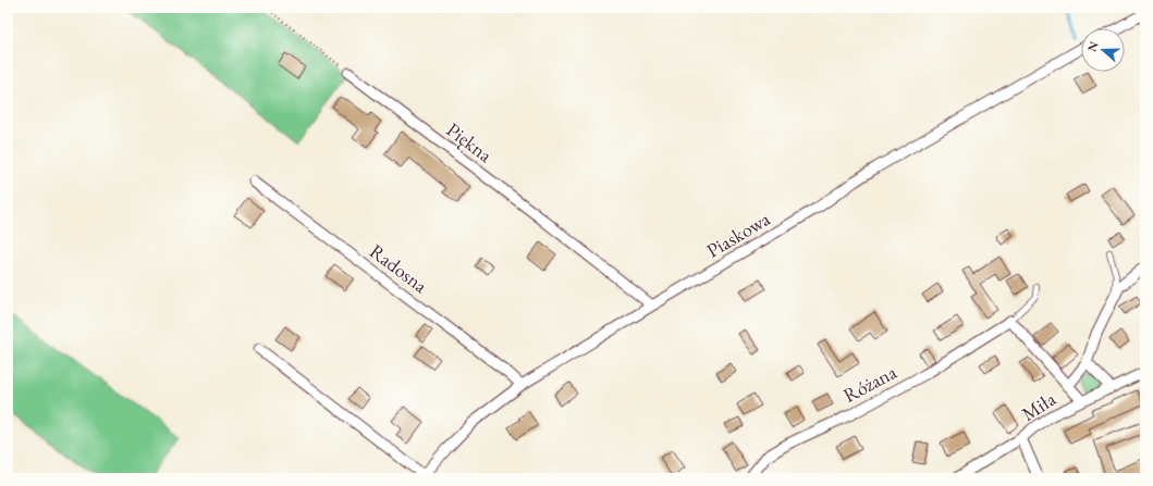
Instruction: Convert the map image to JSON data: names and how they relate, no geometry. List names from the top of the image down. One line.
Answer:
{"streets":{"street":["Piękna","Piaskowa","Radosna","Różana","Miła"]},"crossings":[["Piękna","Piaskowa"],["Piaskowa","Radosna"]],"north":"left"}
